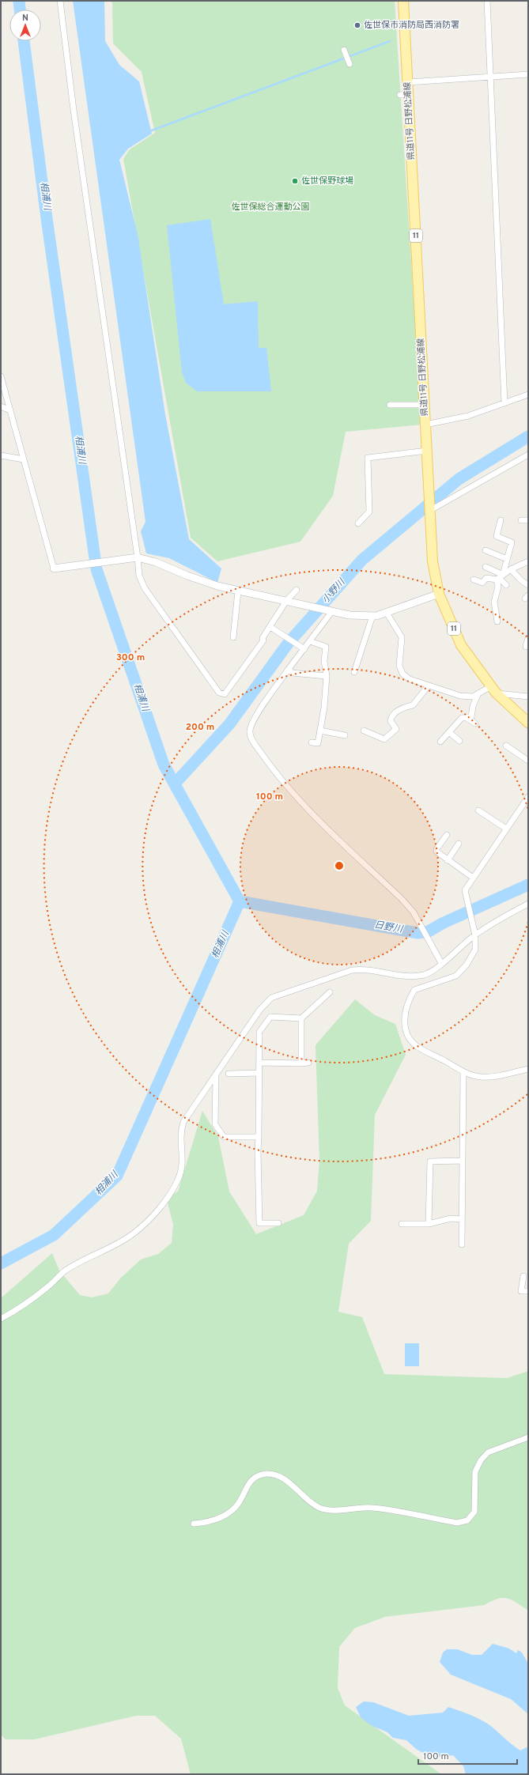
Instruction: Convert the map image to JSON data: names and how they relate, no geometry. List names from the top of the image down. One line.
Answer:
{"streets":{"main road":["県道11号 日野松浦線","11"]},"water":["相浦川","小野川","日野川"],"parks":["佐世保総合運動公園"],"places":["佐世保市消防局西消防署","佐世保野球場"],"scale_bar":"100 m","north":"top","rings":["300 m","200 m","100 m"]}
